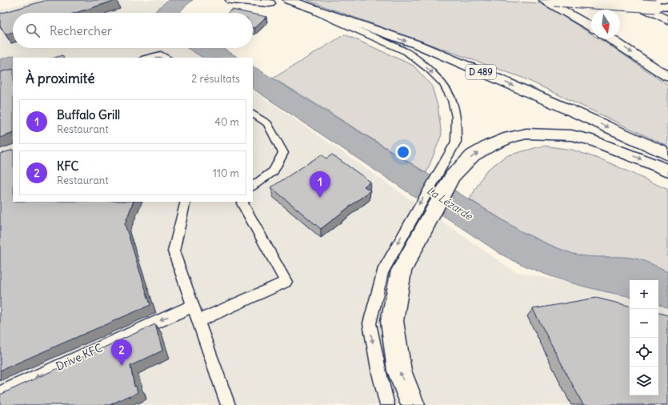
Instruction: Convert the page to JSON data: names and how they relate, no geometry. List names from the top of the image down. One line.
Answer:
{"streets":{"main road":["D 489"],"lane":["Drive KFC"]},"one_way":["Drive KFC"],"water":["La Lézarde"],"north":"bottom","page":{"search":"Rechercher","heading":["À proximité","2 résultats"],"list":[{"mark":"1","name":"Buffalo Grill","note":"Restaurant","value":"40 m"},{"mark":"2","name":"KFC","note":"Restaurant","value":"110 m"}],"pins":["1","2"],"map_buttons":["+","−"]}}
